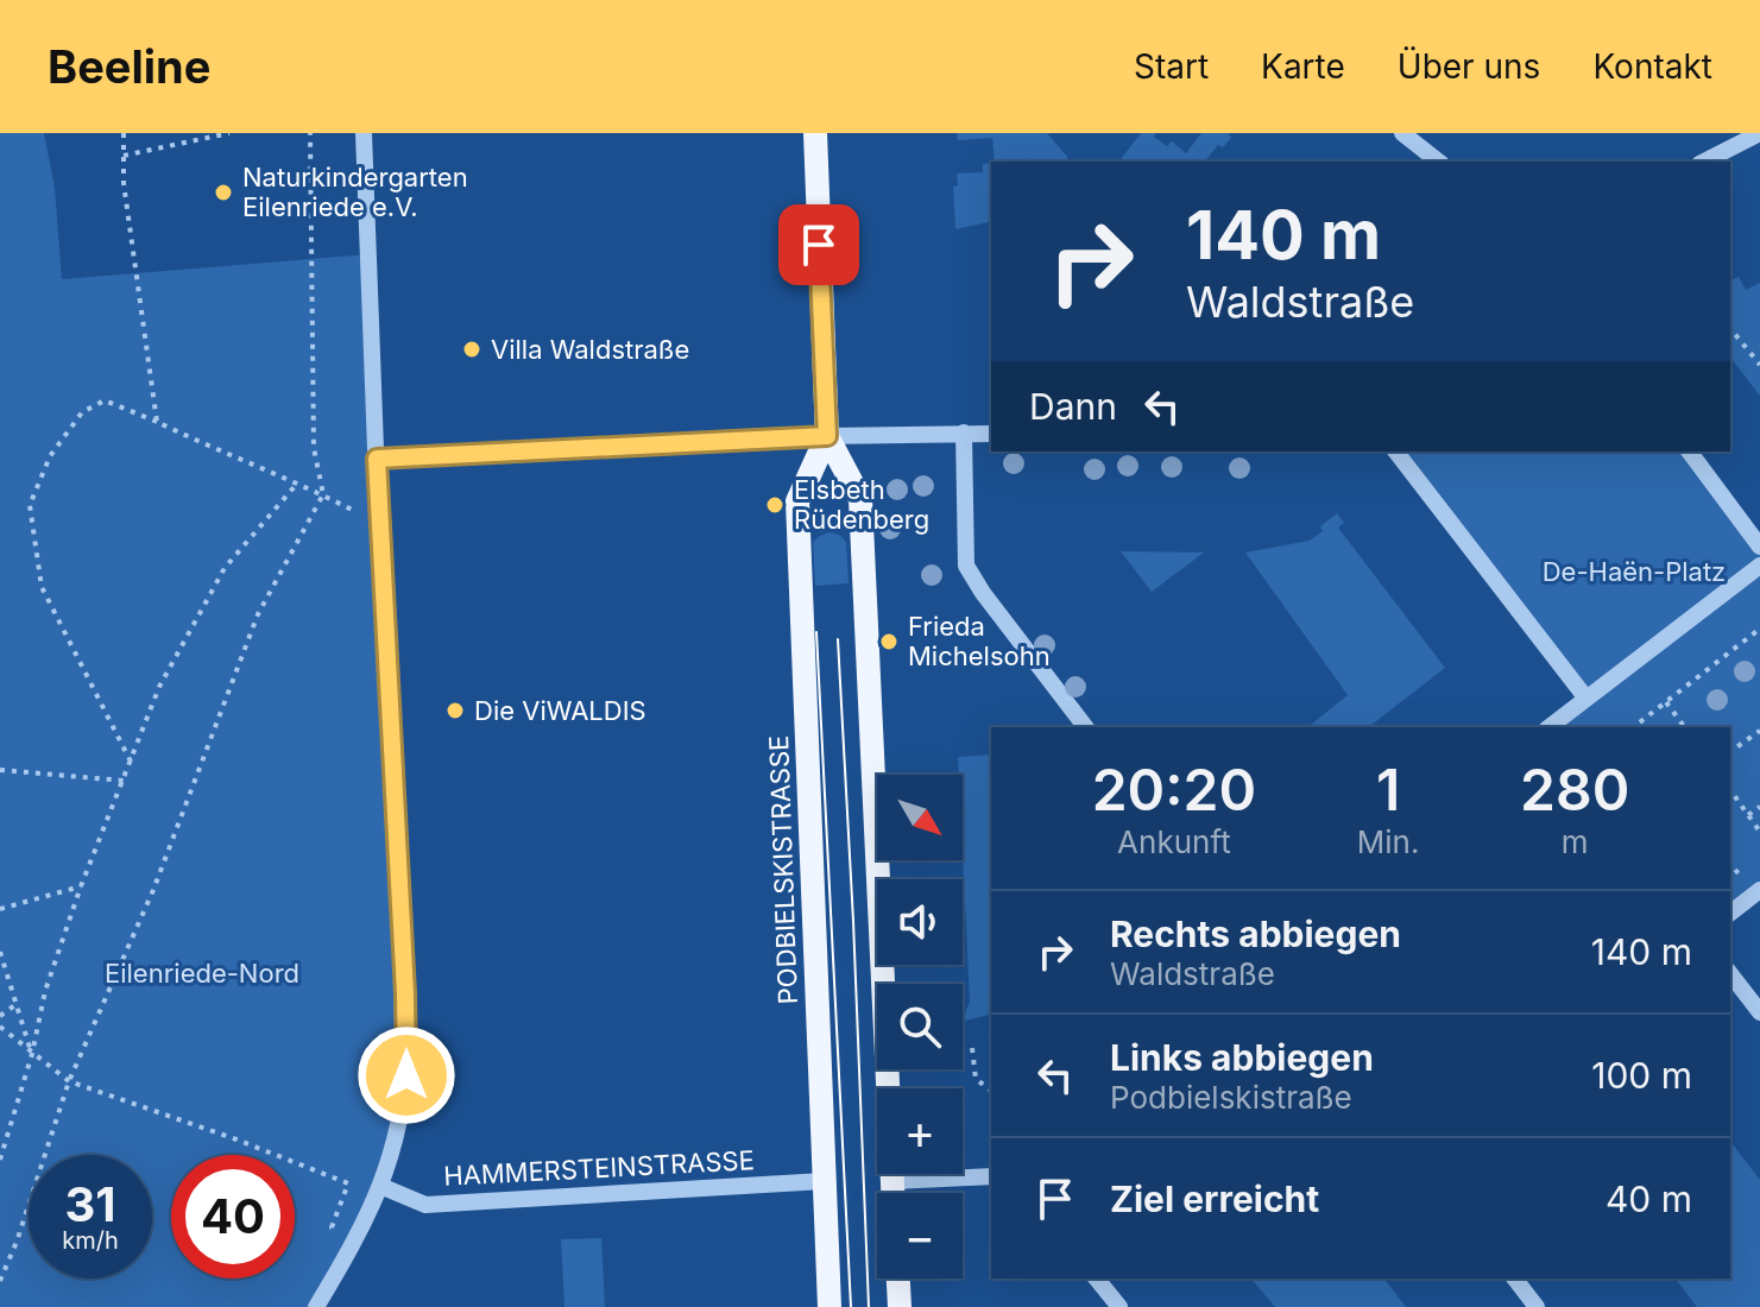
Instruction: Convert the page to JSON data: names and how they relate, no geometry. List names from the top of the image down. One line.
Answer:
{"streets":{"main road":["PODBIELSKISTRASSE"],"street":["HAMMERSTEINSTRASSE"]},"crossings":[["PODBIELSKISTRASSE","HAMMERSTEINSTRASSE"]],"parks":["De-Haën-Platz","Eilenriede-Nord"],"places":["Naturkindergarten Eilenriede e.V.","Villa Waldstraße","Elsbeth Rüdenberg","Frieda Michelsohn","Die ViWALDIS"],"north":"bottom right","page":{"header":"Beeline","nav":["Start","Karte","Über uns","Kontakt"],"turn":["140 m","Waldstraße"],"then":"Dann","eta":["20:20","Ankunft","1","Min.","280","m"],"map_buttons":["+","−"],"list":[{"name":"Rechts abbiegen","note":"Waldstraße","value":"140 m"},{"name":"Links abbiegen","note":"Podbielskistraße","value":"100 m"},{"name":"Ziel erreicht","value":"40 m"}],"speed":"31 km/h","limit":"40"}}
